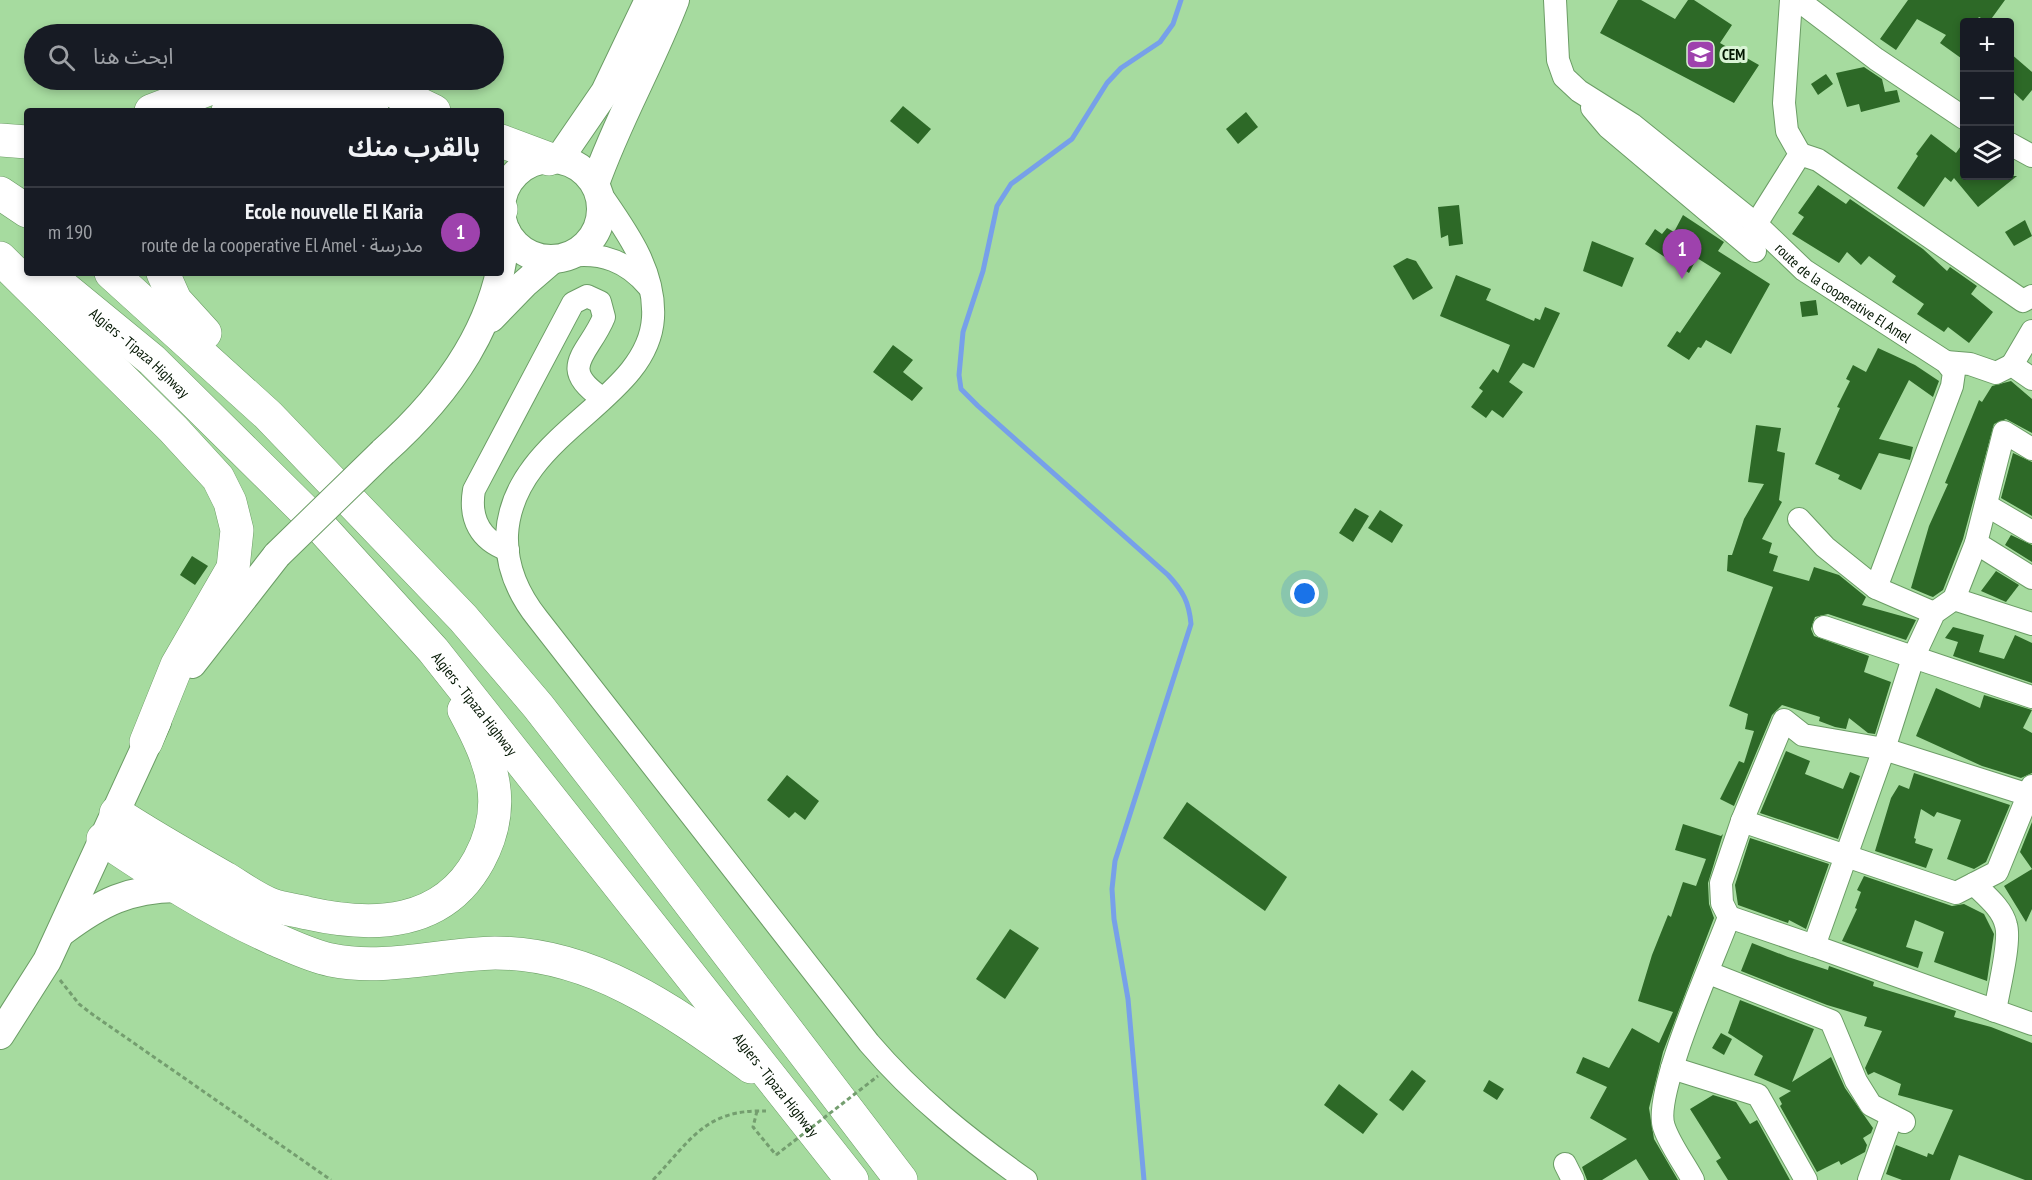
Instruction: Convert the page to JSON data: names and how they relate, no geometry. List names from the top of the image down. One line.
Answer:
{"streets":{"highway":["Algiers - Tipaza Highway"],"street":["route de la cooperative El Amel"]},"places":{"school or university":["CEM"]},"page":{"map_buttons":["+","−"],"search":"ابحث هنا","heading":"بالقرب منك","list":[{"mark":"1","name":"Ecole nouvelle El Karia","note":"مدرسة · route de la cooperative El Amel","value":"190 m"}],"pins":"1"}}
